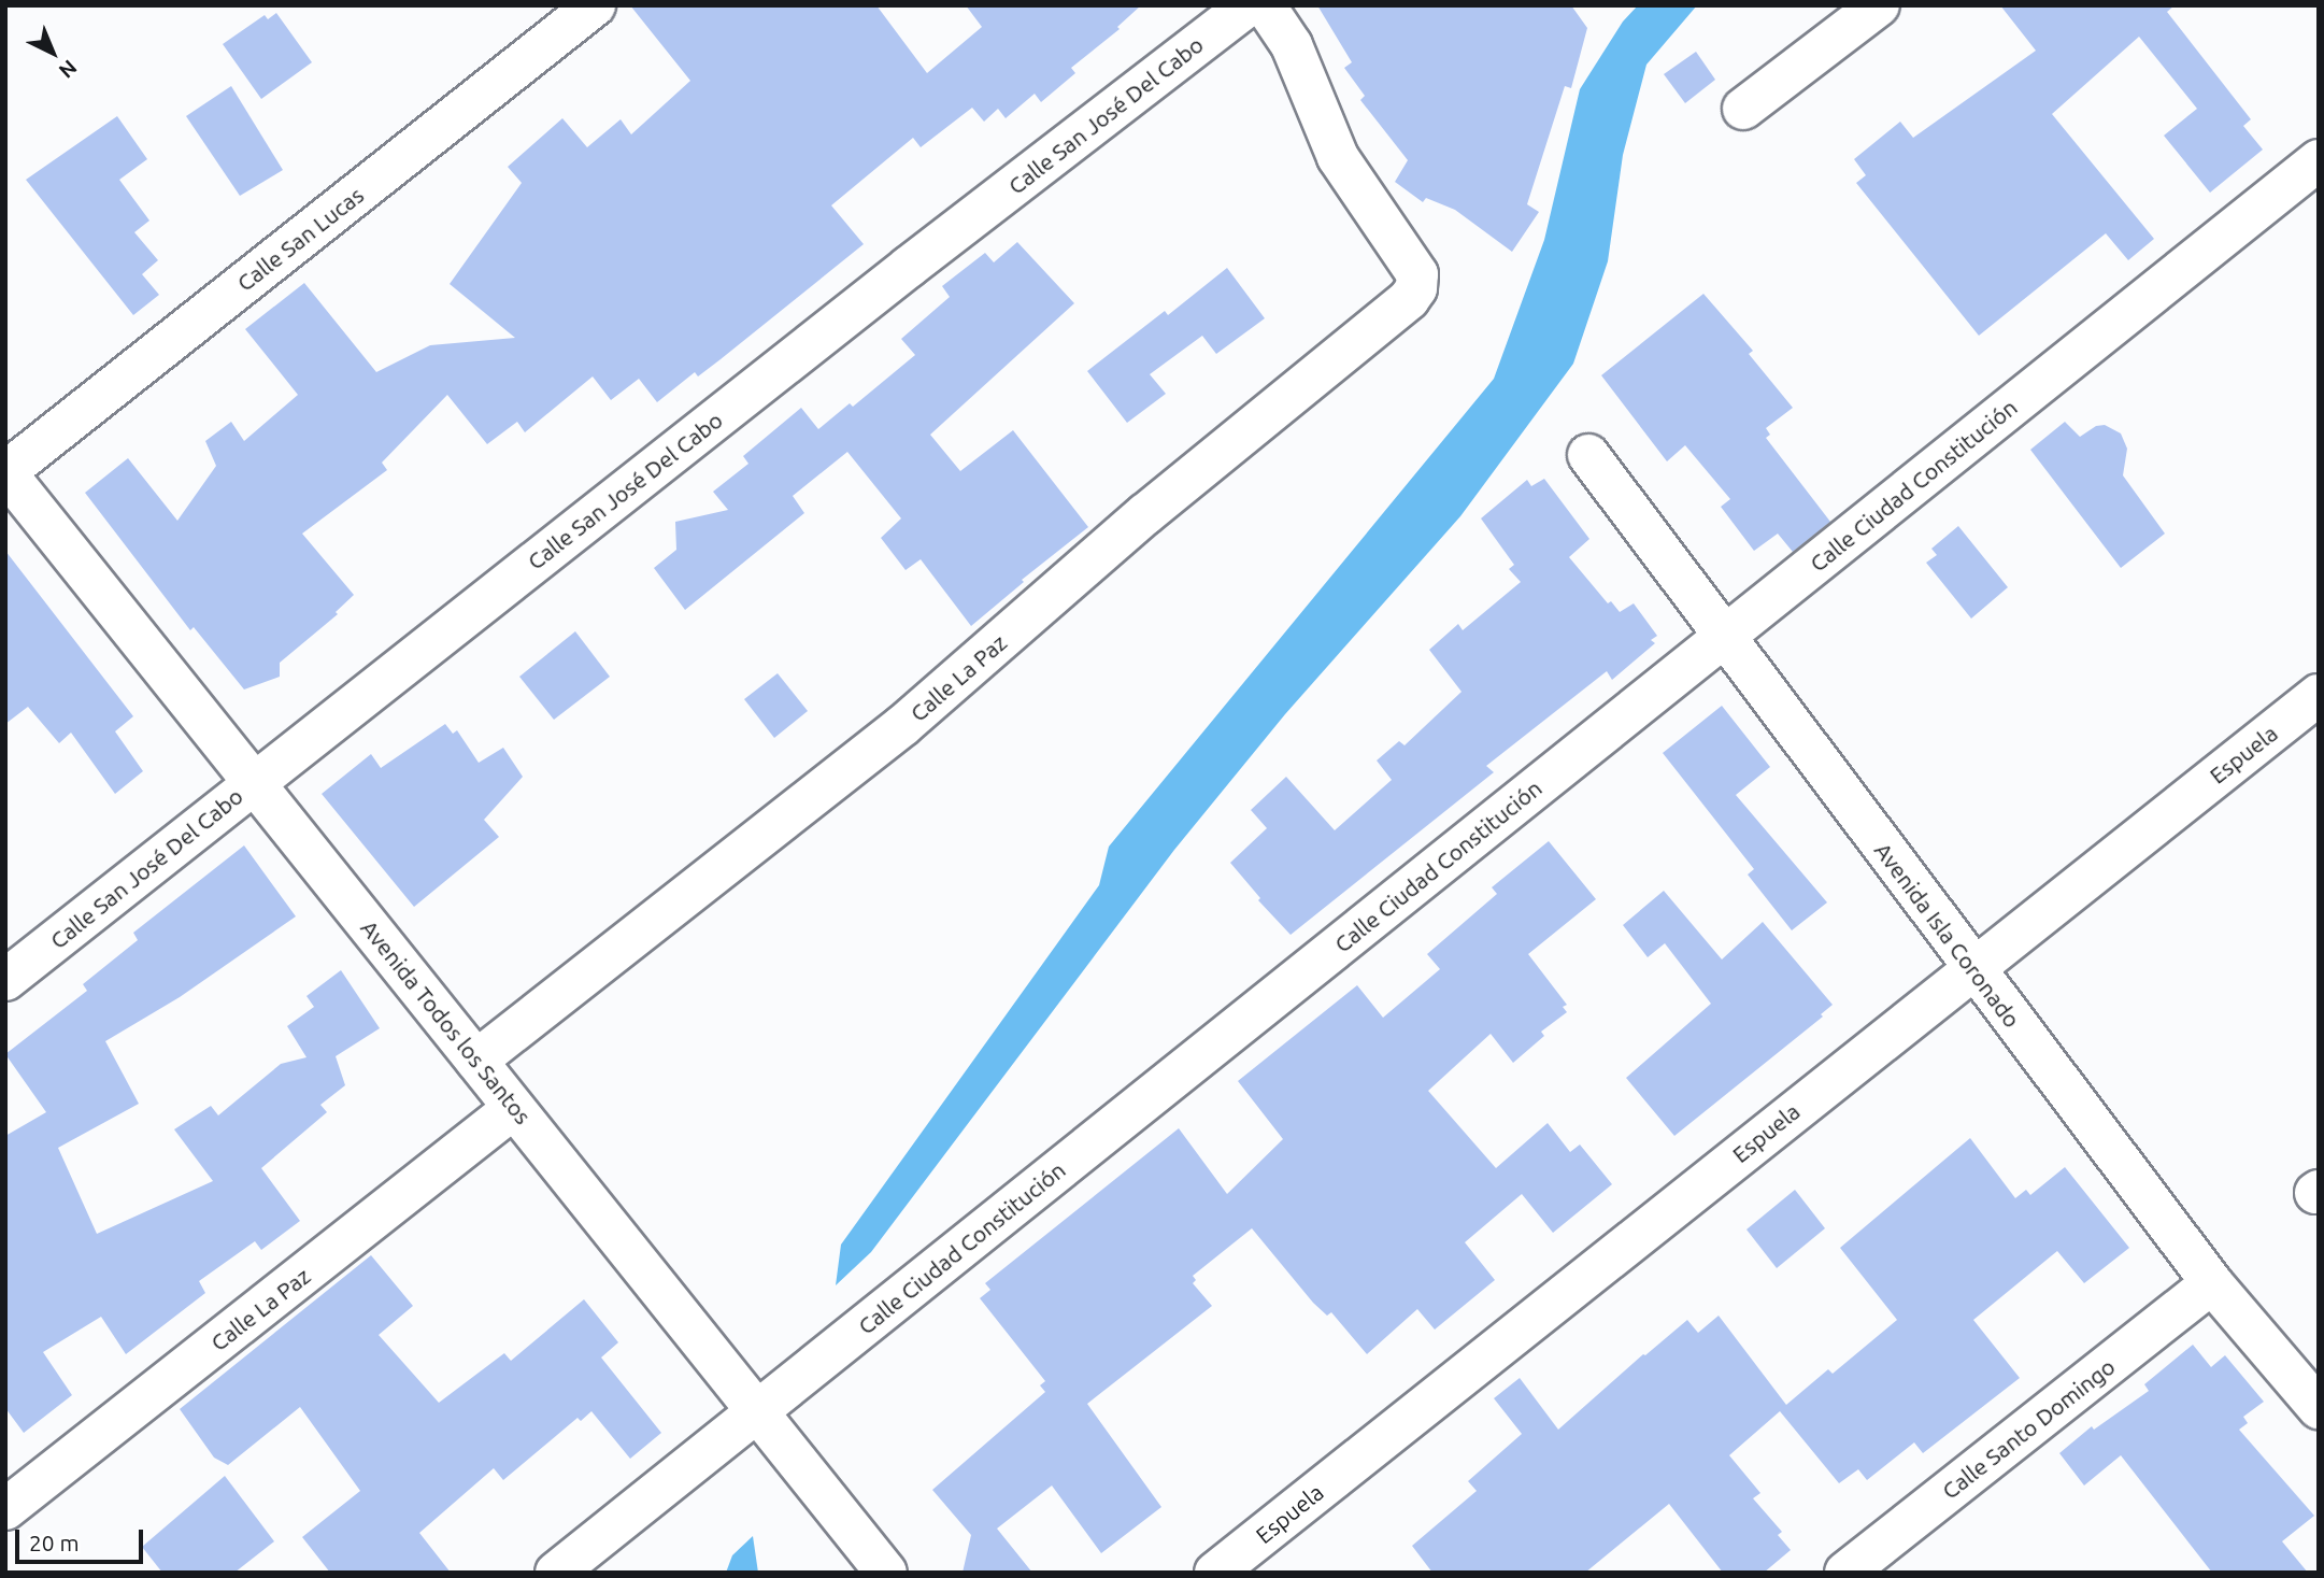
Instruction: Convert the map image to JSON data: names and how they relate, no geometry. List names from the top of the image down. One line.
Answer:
{"streets":{"street":["Calle San José Del Cabo","Calle San Lucas","Calle Ciudad Constitución","Calle La Paz","Espuela","Avenida Isla Coronado","Avenida Todos los Santos","Calle Santo Domingo"]},"crossings":[["Calle San José Del Cabo","Avenida Todos los Santos"],["Calle San Lucas","Avenida Todos los Santos"],["Calle Ciudad Constitución","Avenida Isla Coronado"],["Calle Ciudad Constitución","Avenida Todos los Santos"],["Calle La Paz","Avenida Todos los Santos"],["Espuela","Avenida Isla Coronado"],["Avenida Isla Coronado","Calle Santo Domingo"]],"scale_bar":"20 m","north":"bottom right"}
